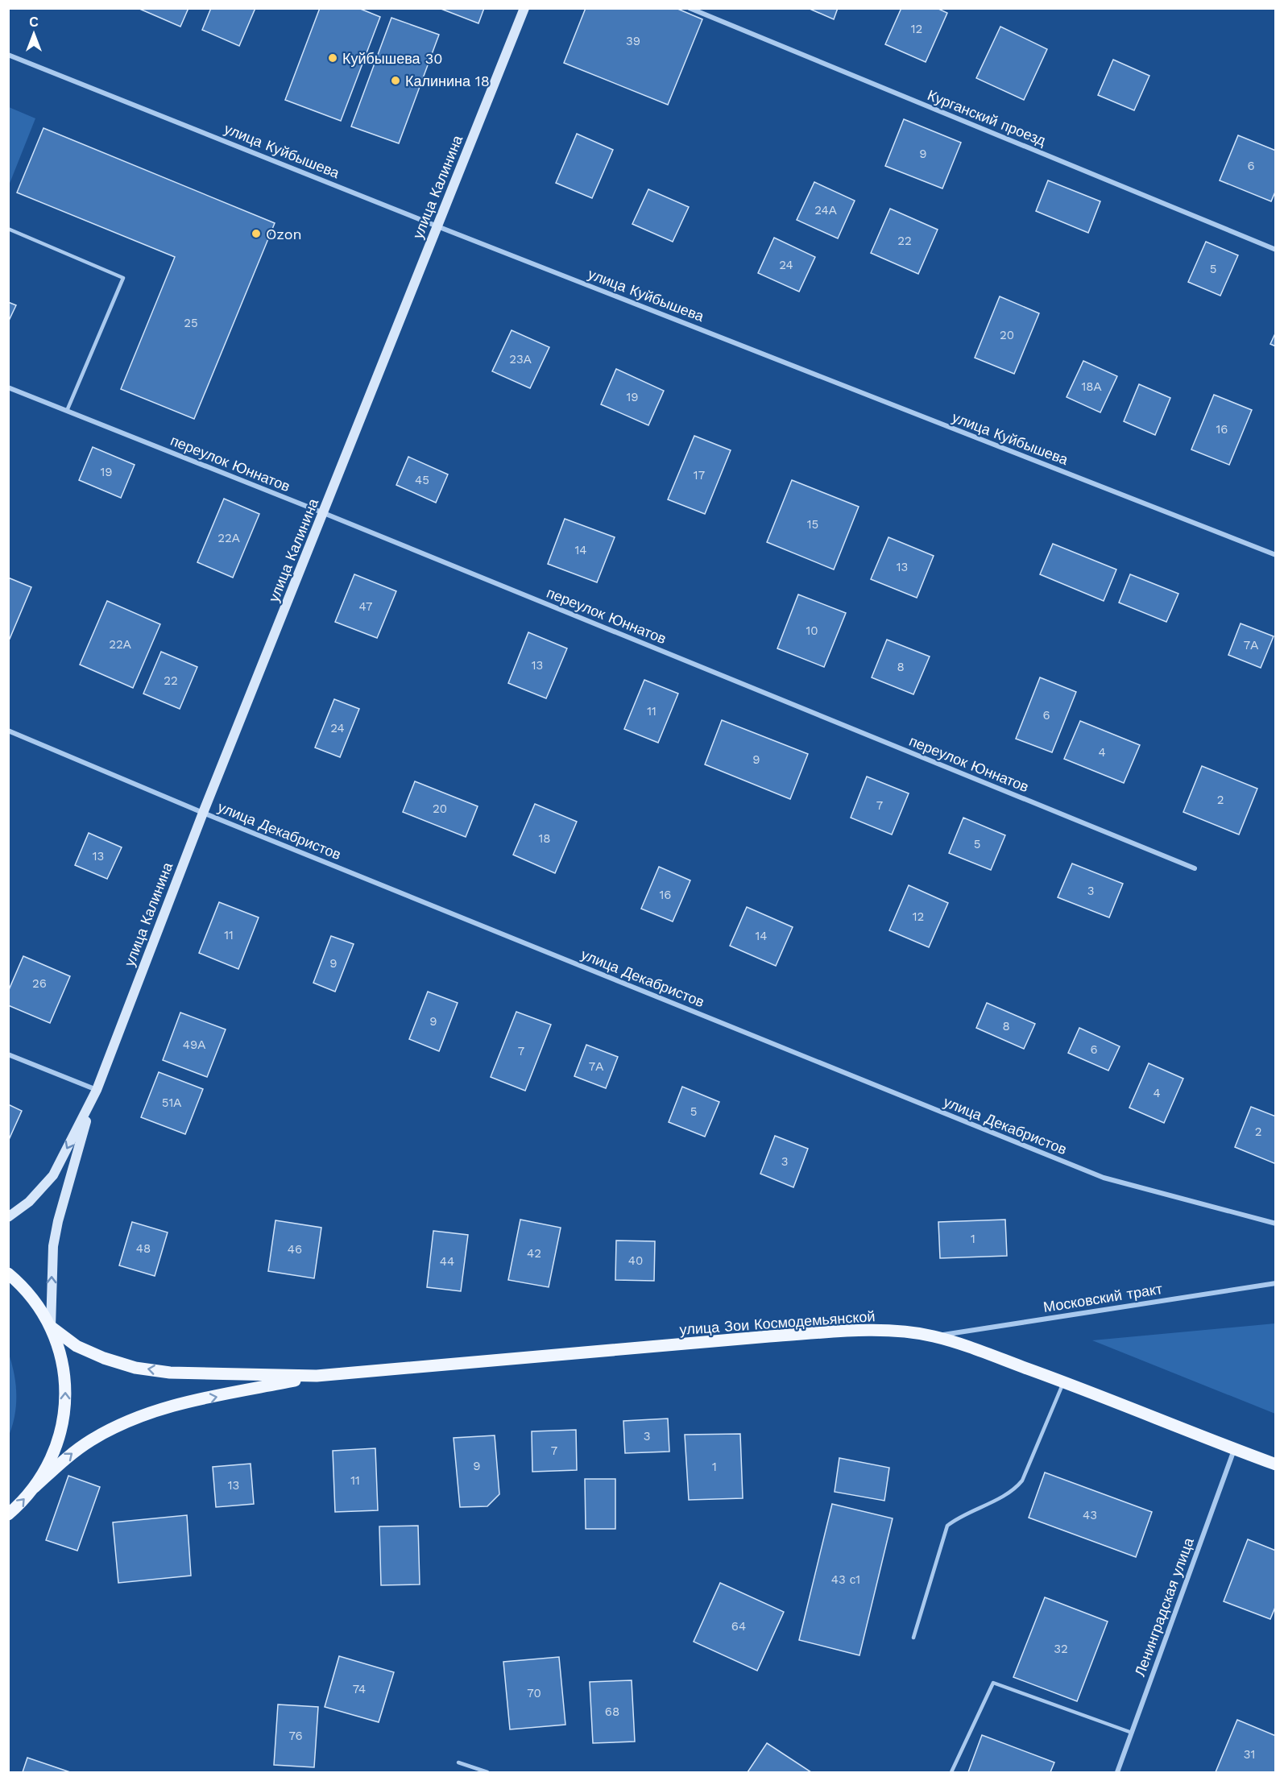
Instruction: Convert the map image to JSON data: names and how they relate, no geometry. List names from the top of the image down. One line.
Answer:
{"streets":{"main road":["улица Зои Космодемьянской"],"street":["Курганский проезд","улица Куйбышева","улица Калинина","переулок Юннатов","улица Декабристов","Московский тракт","Ленинградская улица"]},"crossings":[["улица Куйбышева","улица Калинина"],["улица Калинина","переулок Юннатов"],["улица Калинина","улица Декабристов"],["улица Калинина","улица Зои Космодемьянской"],["Московский тракт","улица Зои Космодемьянской"],["улица Зои Космодемьянской","Ленинградская улица"]],"places":["Куйбышева 30","Калинина 18","Ozon"],"house_numbers":["12","39","9","6","24А","22","24","5","25","20","23А","18А","19","16","19","17","45","15","22А","14","13","47","10","22А","7А","13","8","22","11","6","24","4","9","2","7","20","18","5","13","3","16","12","11","14","9","26","9","8","49А","6","7","7А","4","51А","5","2","3","1","48","46","42","40","44","3","7","9","1","11","13","43","43 с1","64","32","74","70","68","76","31"],"north":"top"}
